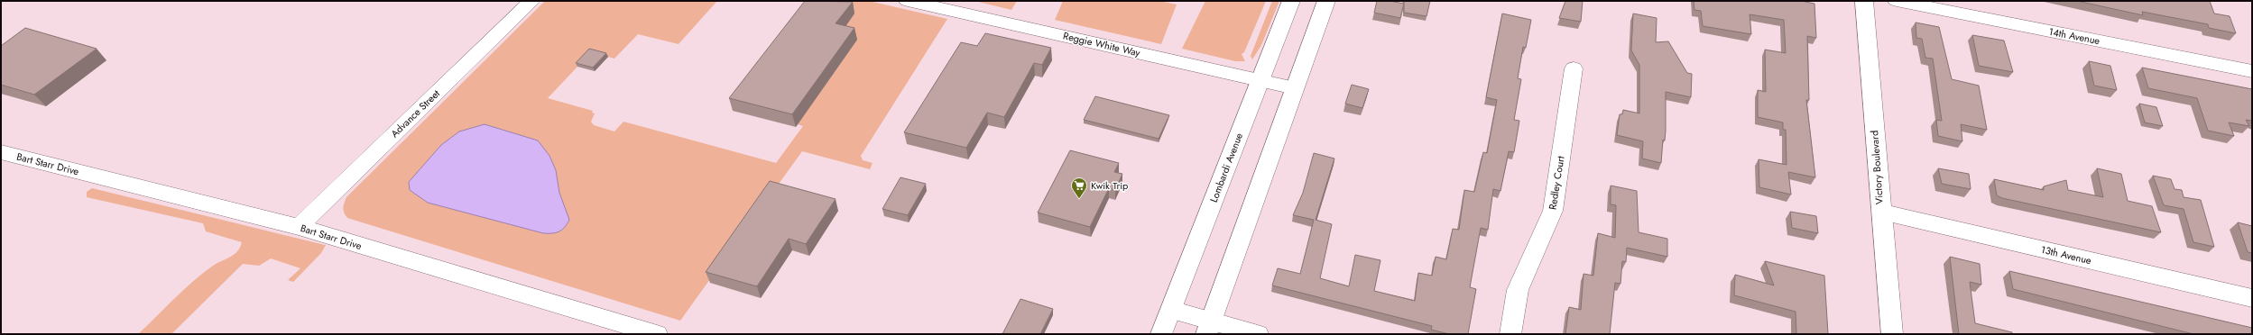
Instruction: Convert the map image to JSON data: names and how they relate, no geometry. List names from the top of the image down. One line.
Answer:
{"streets":{"street":["14th Avenue","Reggie White Way","Advance Street","Bart Starr Drive","Lombardi Avenue","Victory Boulevard","Redley Court","13th Avenue"]},"crossings":[["Reggie White Way","Lombardi Avenue"],["Advance Street","Bart Starr Drive"],["Victory Boulevard","13th Avenue"]],"places":{"supermarket":["Kwik Trip"]}}
